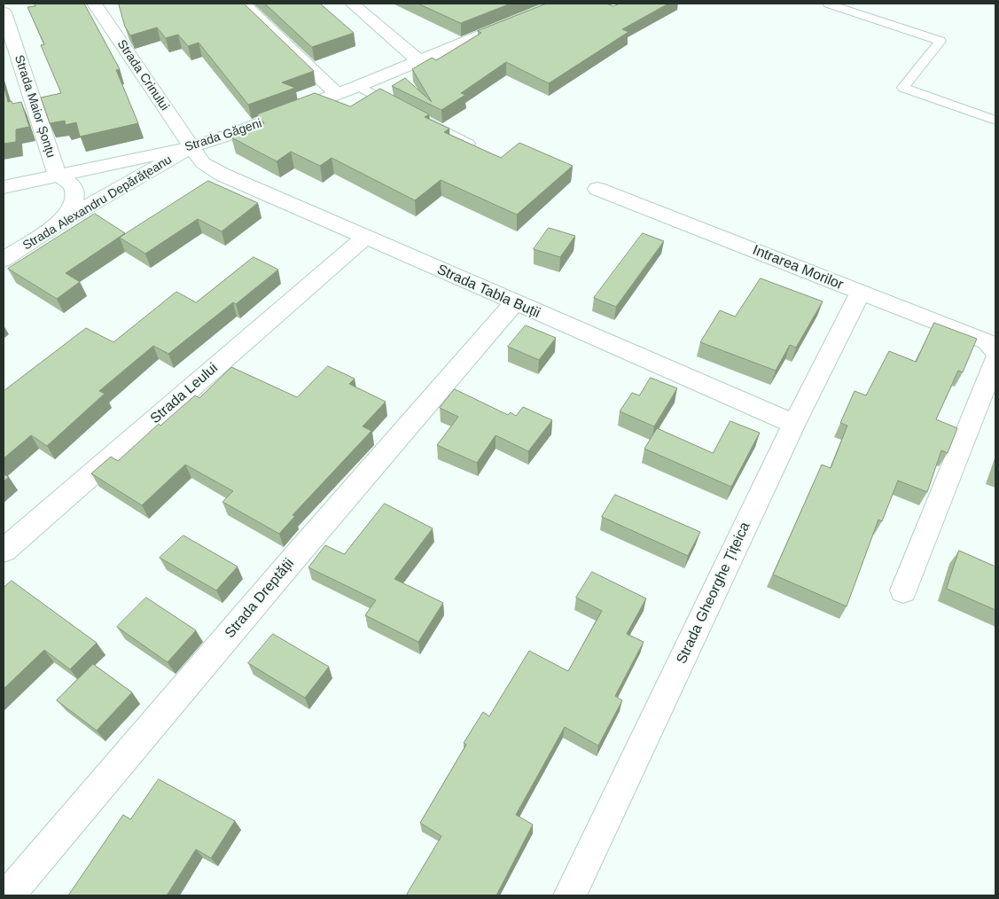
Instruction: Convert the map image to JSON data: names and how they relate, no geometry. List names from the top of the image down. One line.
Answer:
{"streets":{"street":["Strada Crinului","Strada Maior Șonțu","Strada Găgeni","Strada Alexandru Depărățeanu","Intrarea Morilor","Strada Tabla Buții","Strada Leului","Strada Gheorghe Țițeica","Strada Dreptății"]},"crossings":[["Strada Crinului","Strada Găgeni"],["Strada Crinului","Strada Alexandru Depărățeanu"],["Strada Crinului","Strada Tabla Buții"],["Strada Maior Șonțu","Strada Găgeni"],["Strada Găgeni","Strada Alexandru Depărățeanu"],["Strada Găgeni","Strada Tabla Buții"],["Strada Alexandru Depărățeanu","Strada Tabla Buții"],["Intrarea Morilor","Strada Gheorghe Țițeica"],["Strada Tabla Buții","Strada Leului"],["Strada Tabla Buții","Strada Gheorghe Țițeica"],["Strada Tabla Buții","Strada Dreptății"]]}
